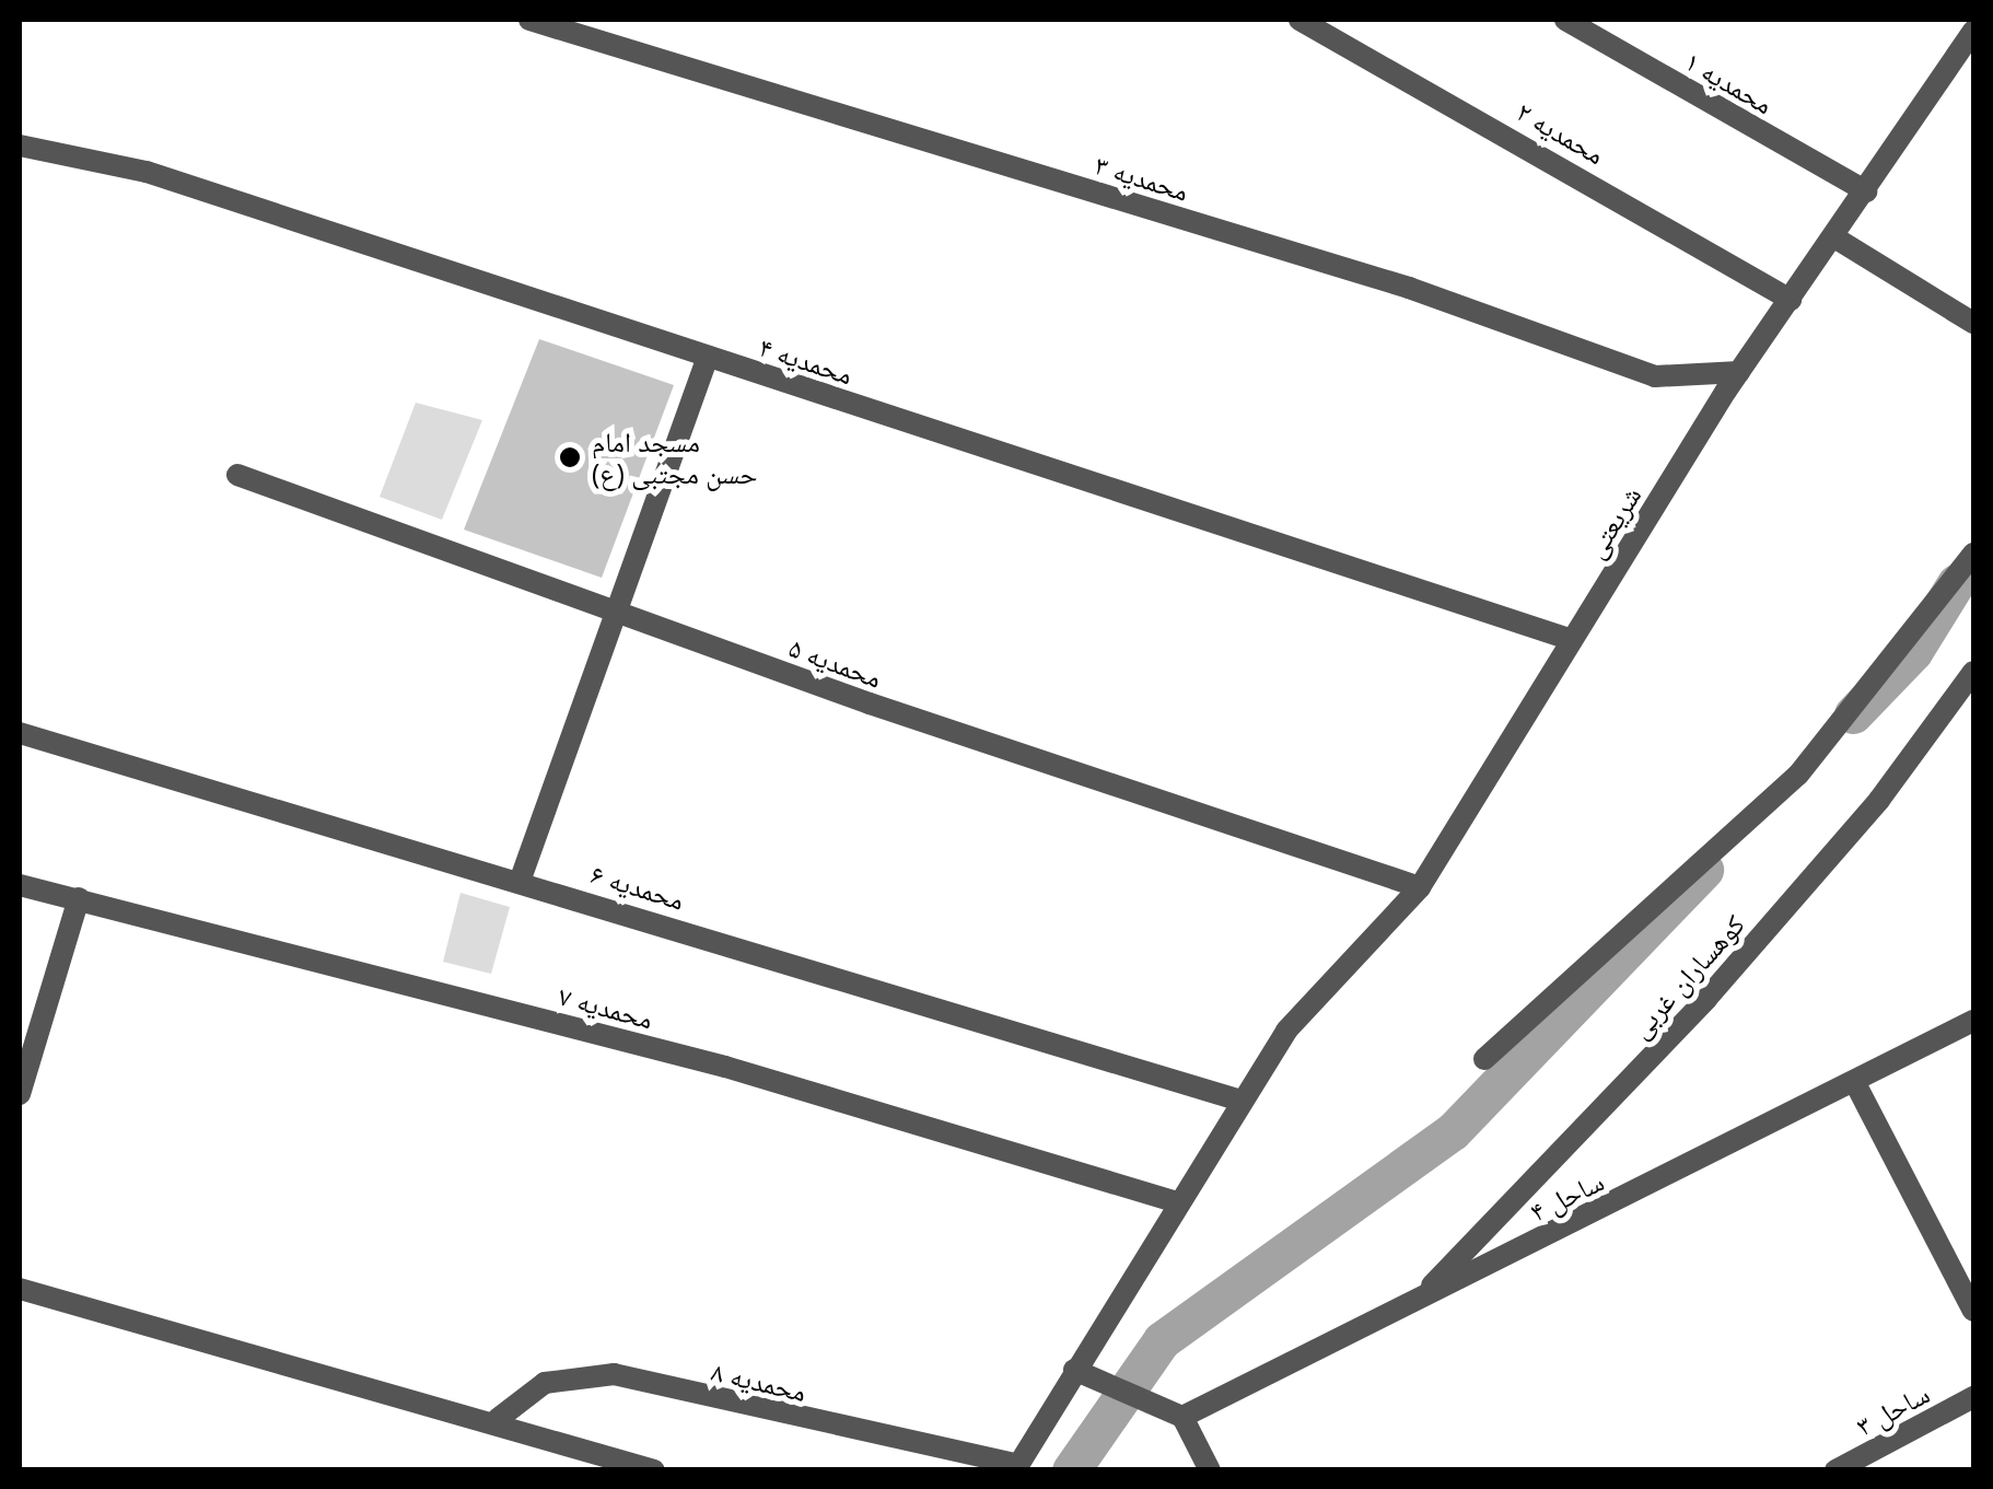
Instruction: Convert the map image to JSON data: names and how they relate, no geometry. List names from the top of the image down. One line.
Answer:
{"streets":{"street":["محمدیه ۱","محمدیه ۲","محمدیه ۳","محمدیه ۴","شریعتی","محمدیه ۵","محمدیه ۶","کوهساران غربی","محمدیه ۷","ساحل ۴","محمدیه ۸","ساحل ۳"]},"crossings":[["محمدیه ۱","شریعتی"],["محمدیه ۲","شریعتی"],["محمدیه ۳","شریعتی"],["محمدیه ۴","شریعتی"],["شریعتی","محمدیه ۵"],["شریعتی","محمدیه ۶"],["شریعتی","محمدیه ۷"],["شریعتی","محمدیه ۸"],["کوهساران غربی","ساحل ۴"]],"places":["مسجد امام حسن مجتبی (ع)"]}
